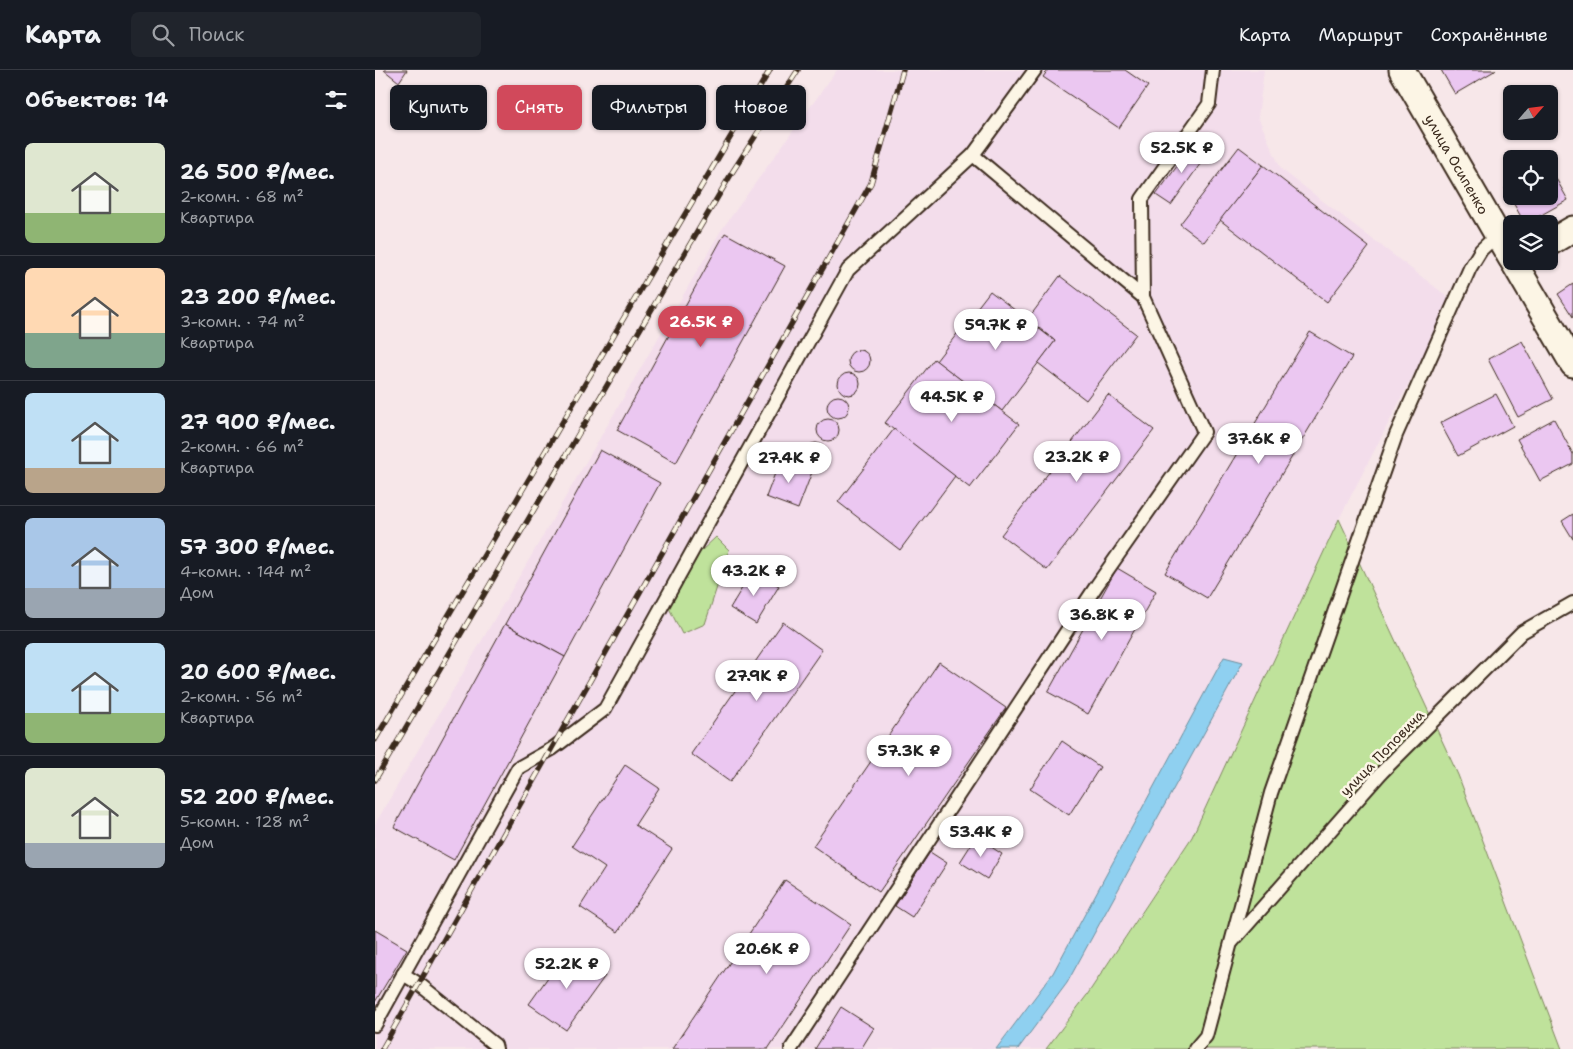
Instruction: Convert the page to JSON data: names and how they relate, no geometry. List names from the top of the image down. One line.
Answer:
{"streets":{"street":["улица Осипенко"],"lane":["улица Поповича"]},"north":"top right","page":{"header":"Карта","search":"Поиск","nav":["Карта","Маршрут","Сохранённые"],"heading":"Объектов: 14","chip":["Купить","Снять","Фильтры","Новое"],"list":[{"name":"26 500 ₽/мес.","note":"2-комн. · 68 m² · Квартира"},{"name":"23 200 ₽/мес.","note":"3-комн. · 74 m² · Квартира"},{"name":"27 900 ₽/мес.","note":"2-комн. · 66 m² · Квартира"},{"name":"57 300 ₽/мес.","note":"4-комн. · 144 m² · Дом"},{"name":"20 600 ₽/мес.","note":"2-комн. · 56 m² · Квартира"},{"name":"52 200 ₽/мес.","note":"5-комн. · 128 m² · Дом"}],"price":["52.5K ₽","26.5K ₽","59.7K ₽","44.5K ₽","37.6K ₽","23.2K ₽","27.4K ₽","43.2K ₽","36.8K ₽","27.9K ₽","57.3K ₽","53.4K ₽","20.6K ₽","52.2K ₽"]}}
